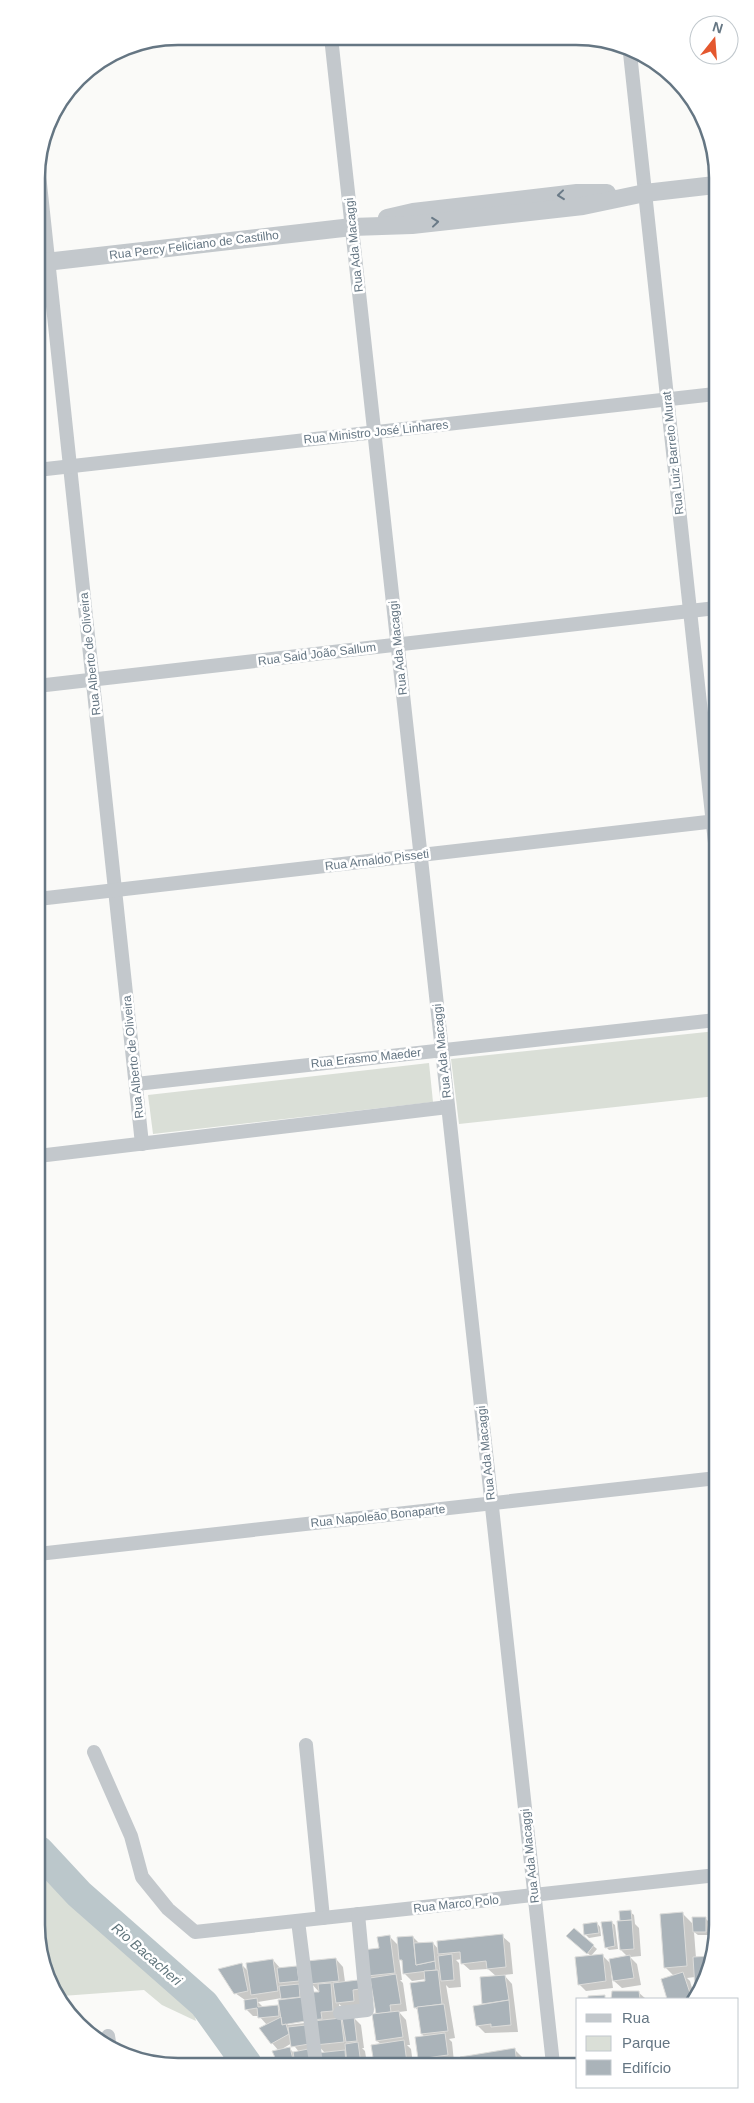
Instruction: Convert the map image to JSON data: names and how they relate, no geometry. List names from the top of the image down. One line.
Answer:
{"streets":{"street":["Rua Percy Feliciano de Castilho","Rua Ada Macaggi","Rua Ministro José Linhares","Rua Luiz Barreto Murat","Rua Alberto de Oliveira","Rua Said João Sallum","Rua Arnaldo Pisseti","Rua Erasmo Maeder","Rua Napoleão Bonaparte","Rua Marco Polo"]},"crossings":[["Rua Percy Feliciano de Castilho","Rua Ada Macaggi"],["Rua Percy Feliciano de Castilho","Rua Luiz Barreto Murat"],["Rua Ada Macaggi","Rua Ministro José Linhares"],["Rua Ada Macaggi","Rua Said João Sallum"],["Rua Ada Macaggi","Rua Arnaldo Pisseti"],["Rua Ada Macaggi","Rua Erasmo Maeder"],["Rua Ada Macaggi","Rua Napoleão Bonaparte"],["Rua Ada Macaggi","Rua Marco Polo"],["Rua Ministro José Linhares","Rua Luiz Barreto Murat"],["Rua Ministro José Linhares","Rua Alberto de Oliveira"],["Rua Luiz Barreto Murat","Rua Said João Sallum"],["Rua Alberto de Oliveira","Rua Said João Sallum"],["Rua Alberto de Oliveira","Rua Arnaldo Pisseti"],["Rua Alberto de Oliveira","Rua Erasmo Maeder"]],"water":["Rio Bacacheri"],"legend":["Rua","Parque","Edifício"],"north":"top"}
